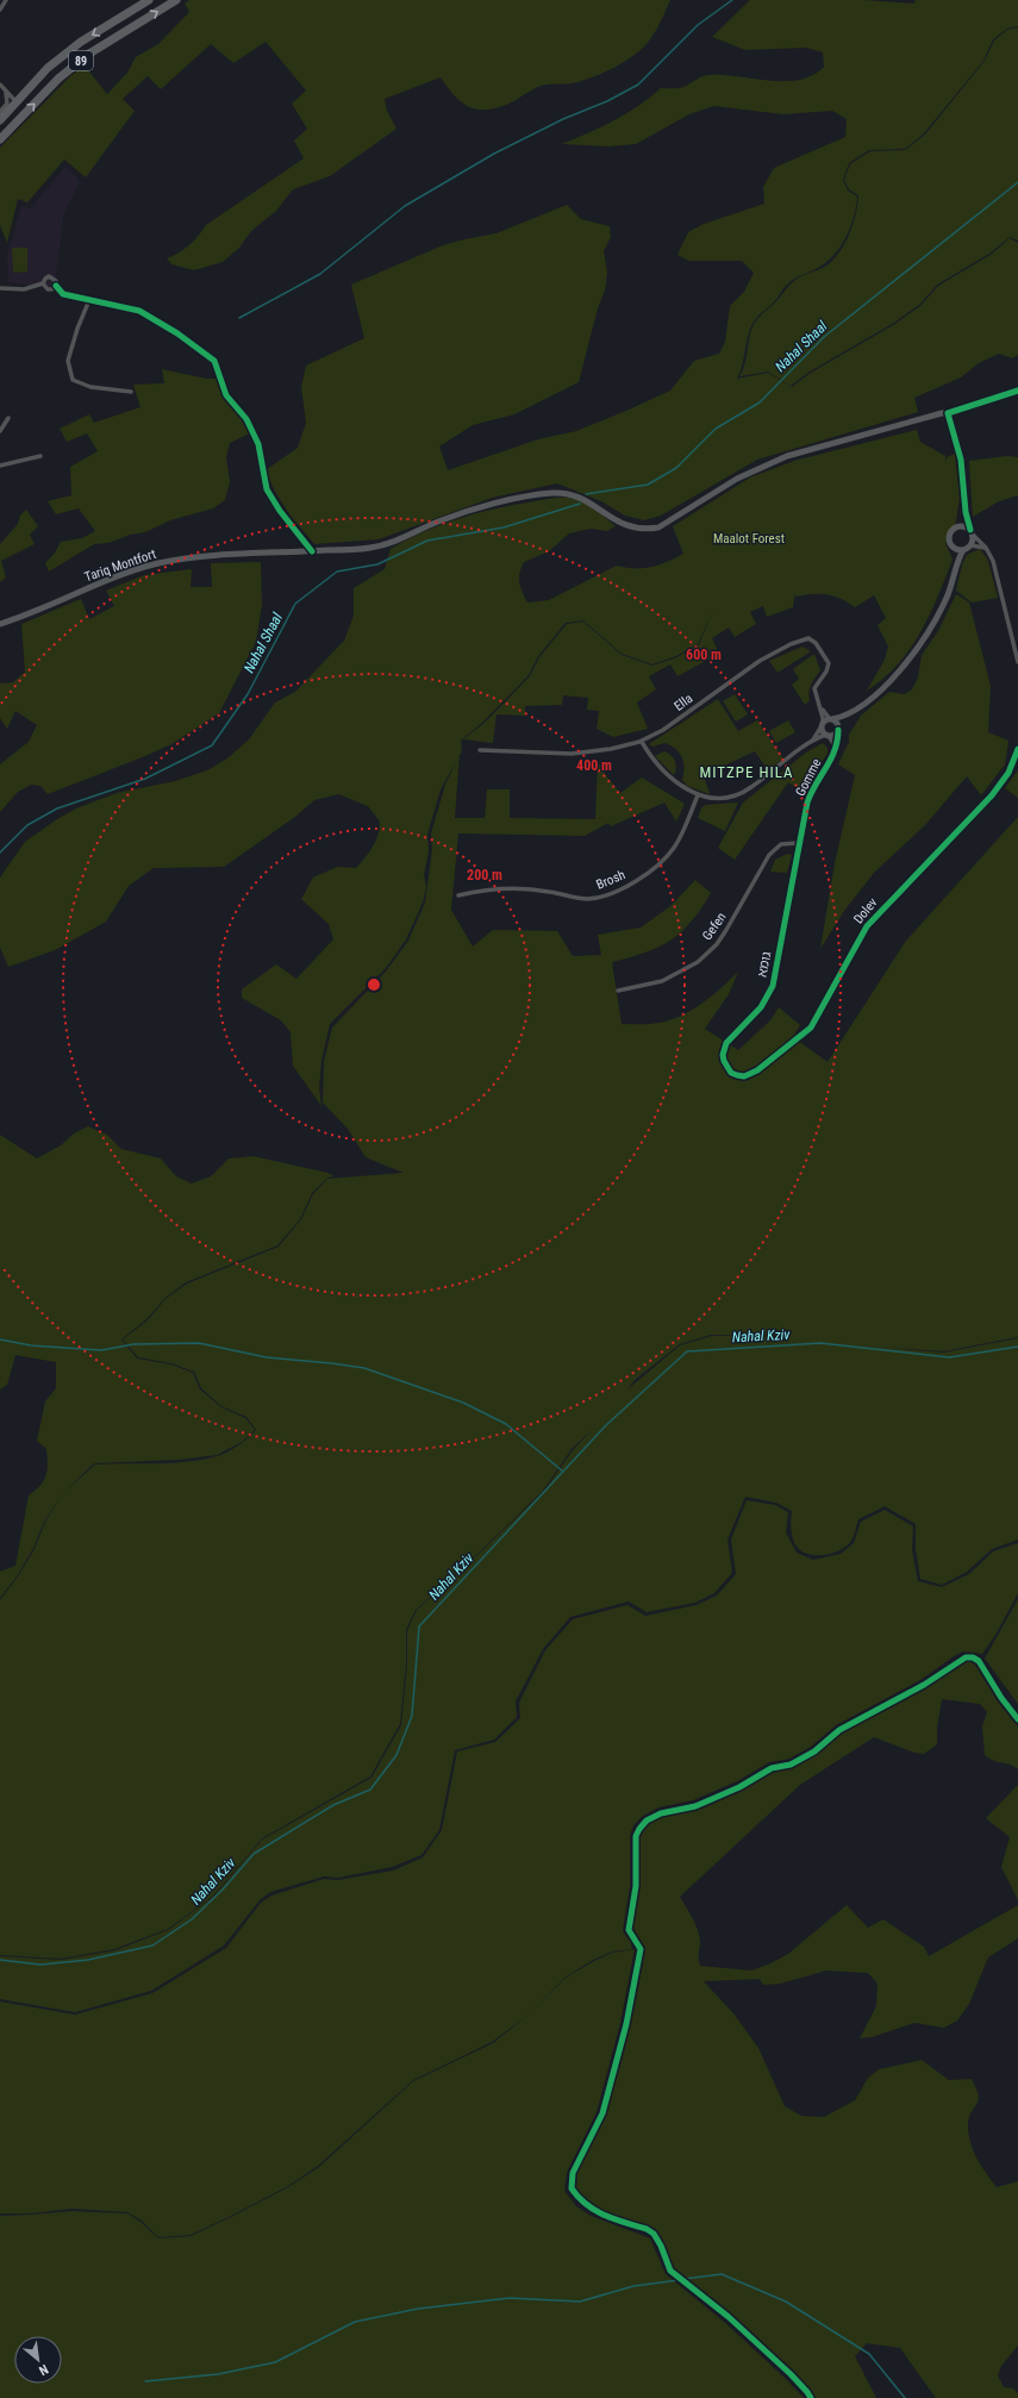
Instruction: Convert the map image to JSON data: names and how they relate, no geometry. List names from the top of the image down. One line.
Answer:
{"streets":{"highway":["89"],"main road":["Tariq Montfort"],"street":["Ella","Gomme","Brosh","Dolev","Gefen","גומא"]},"crossings":[["Gomme","Gefen"],["Gomme","גומא"],["Dolev","גומא"],["Gefen","גומא"]],"districts":["MITZPE HILA"],"water":["Nahal Shaal","Nahal Kziv"],"parks":["Maalot Forest"],"north":"bottom right","rings":["600 m","400 m","200 m"]}
